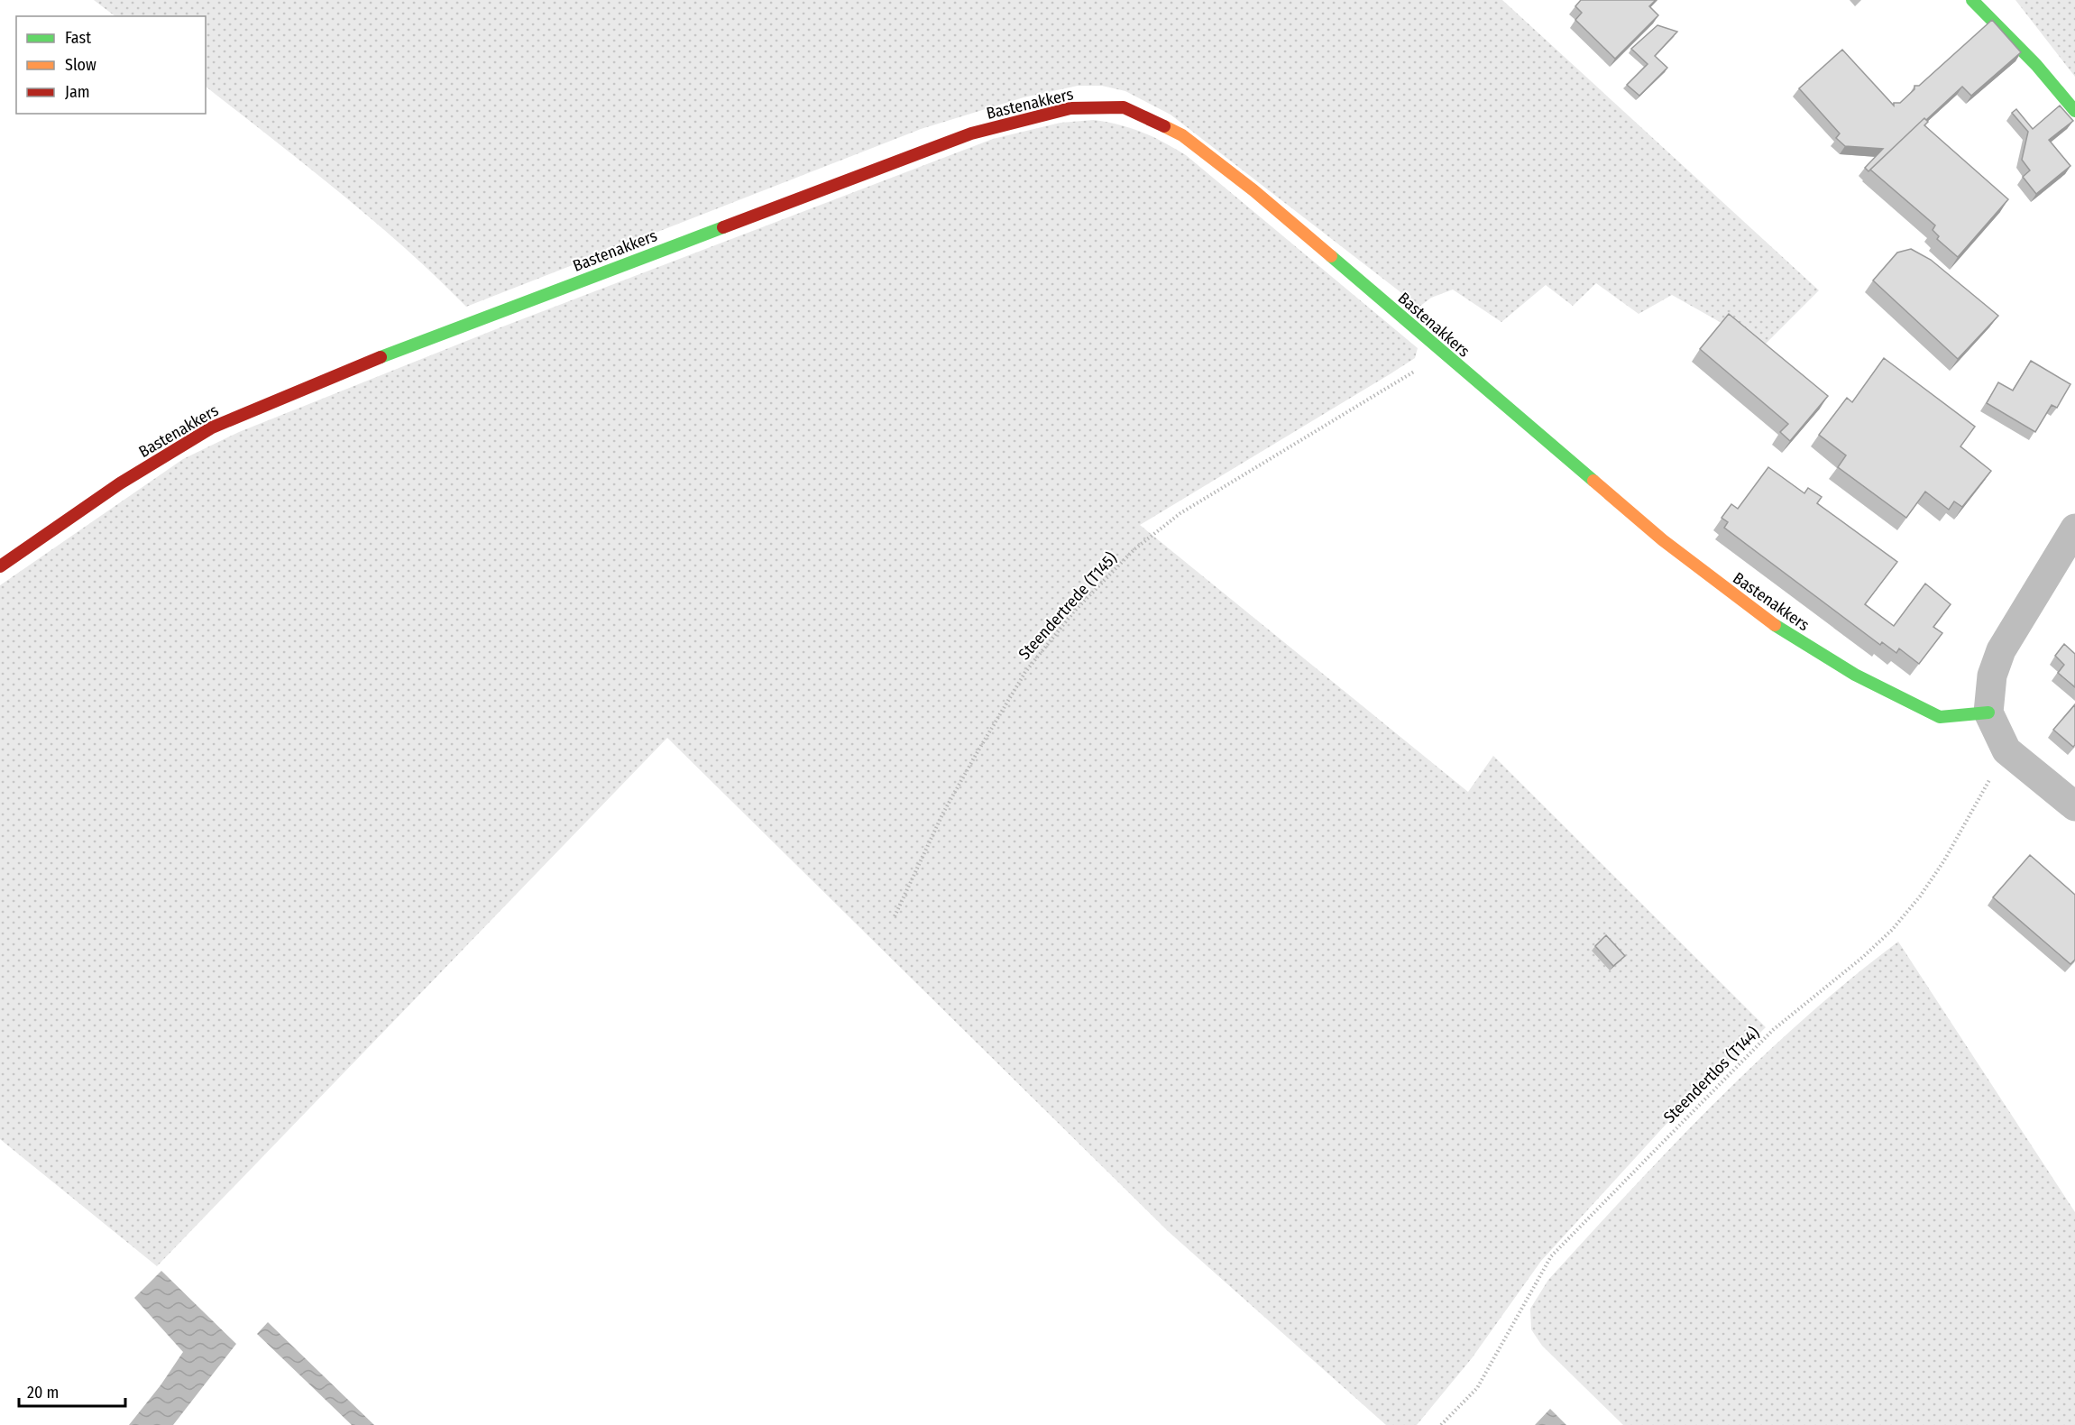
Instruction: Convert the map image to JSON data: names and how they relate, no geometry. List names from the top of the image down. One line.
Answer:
{"streets":{"street":["Bastenakkers"],"path":["Steendertrede (T145)","Steendertlos (T144)"]},"crossings":[["Bastenakkers","Steendertrede (T145)"]],"legend":["Fast","Slow","Jam"],"scale_bar":"20 m"}
